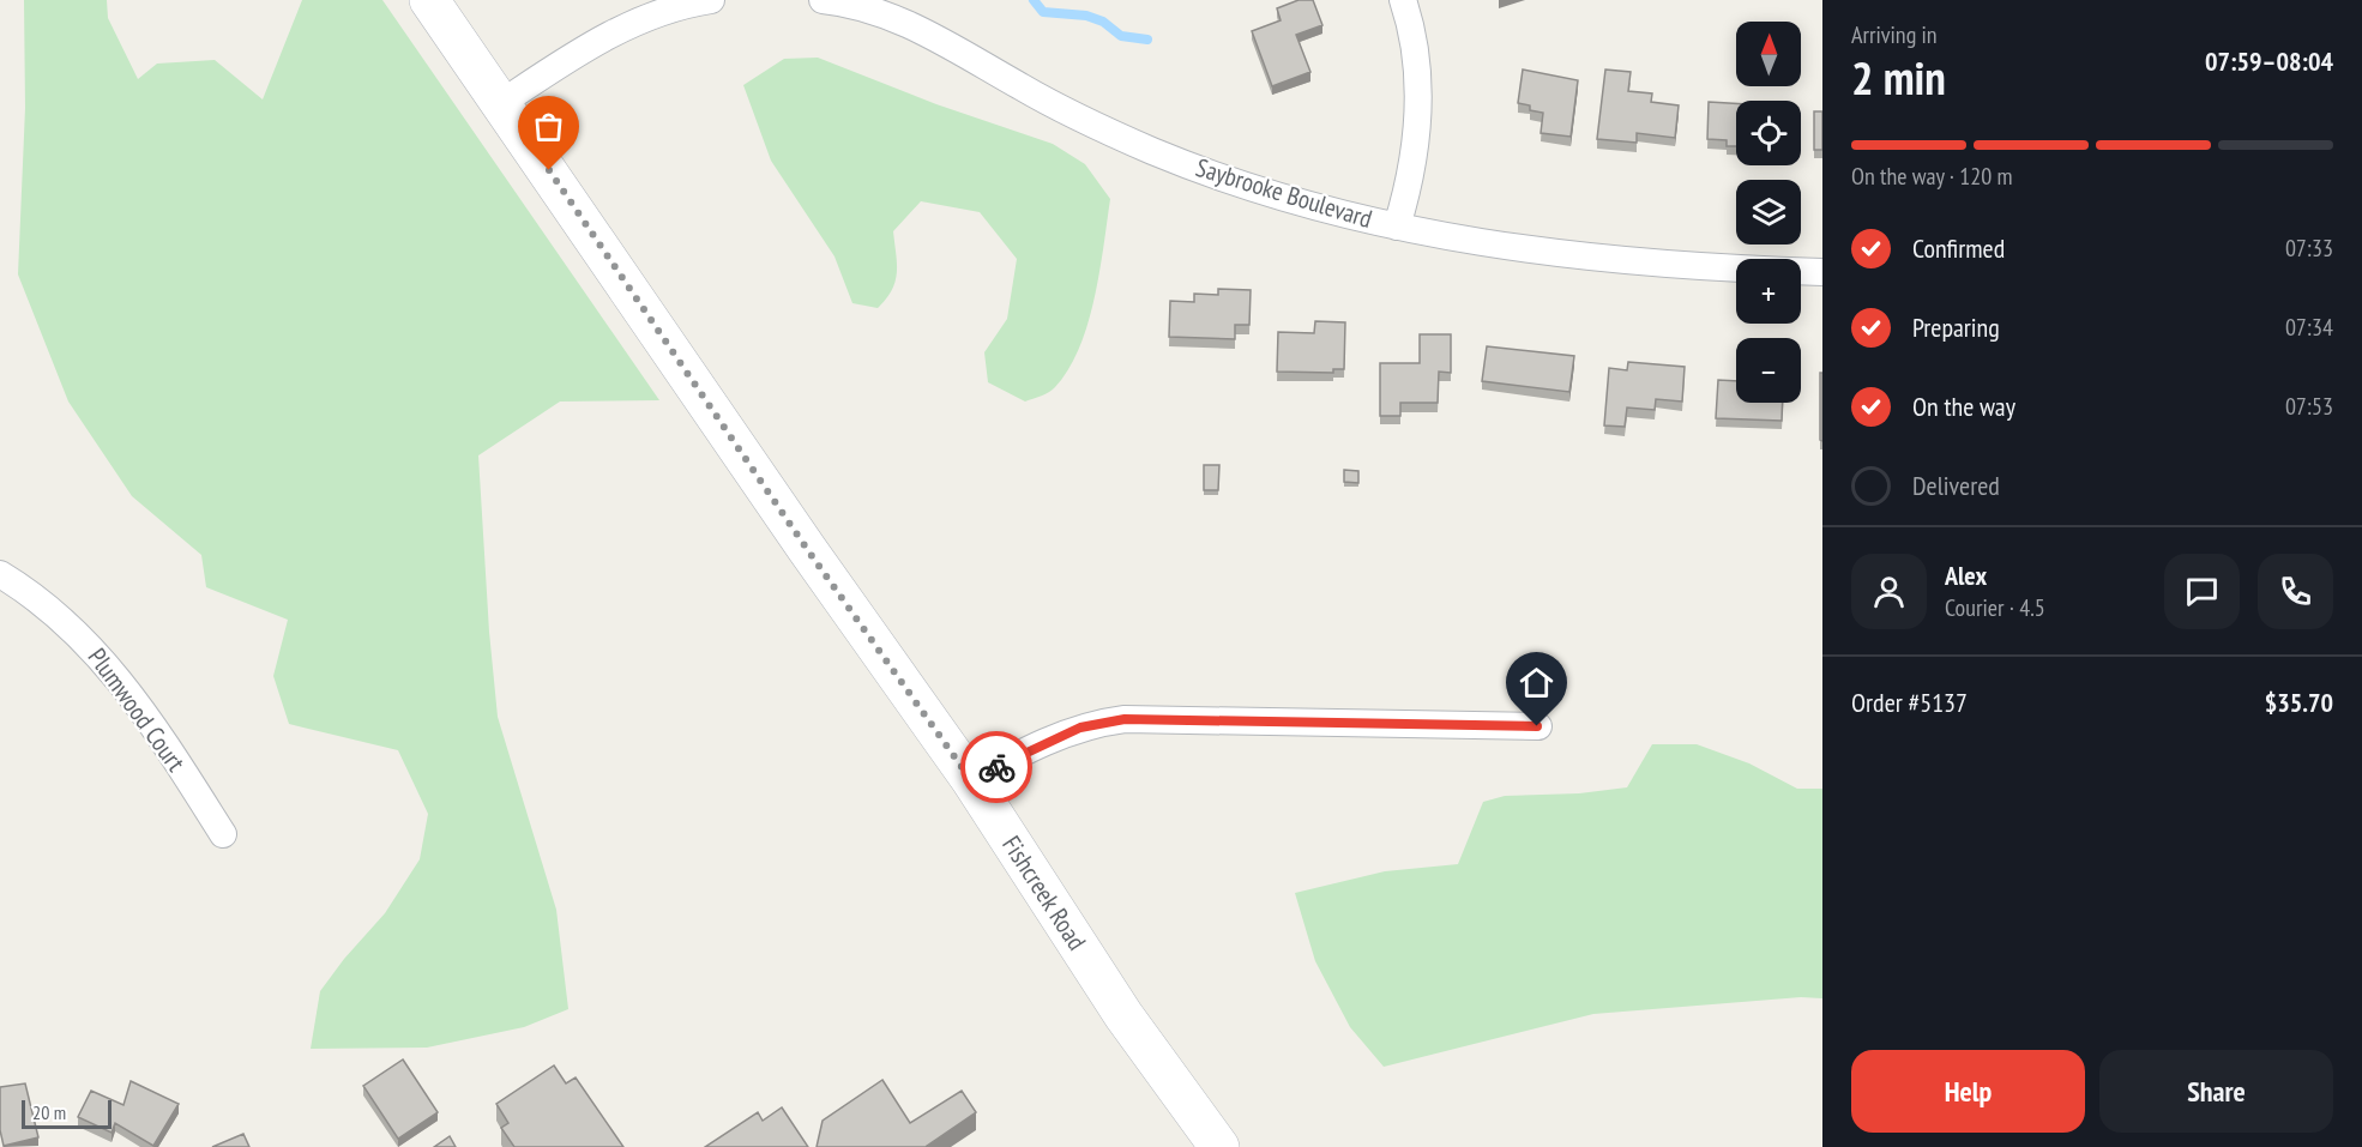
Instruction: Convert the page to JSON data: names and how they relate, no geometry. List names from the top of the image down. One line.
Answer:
{"streets":{"main road":["Fishcreek Road"],"street":["Saybrooke Boulevard","Plumwood Court"]},"scale_bar":"20 m","north":"top","page":{"heading":["2 min","Arriving in","07:59–08:04"],"panel":["Alex","Courier · 4.5","Order #5137","$35.70"],"map_buttons":["+","−"],"bar":"On the way · 120 m","list":[["Confirmed","07:33"],["Preparing","07:34"],["On the way","07:53"],"Delivered"],"buttons":["Help","Share"],"scale":"20 m"}}
